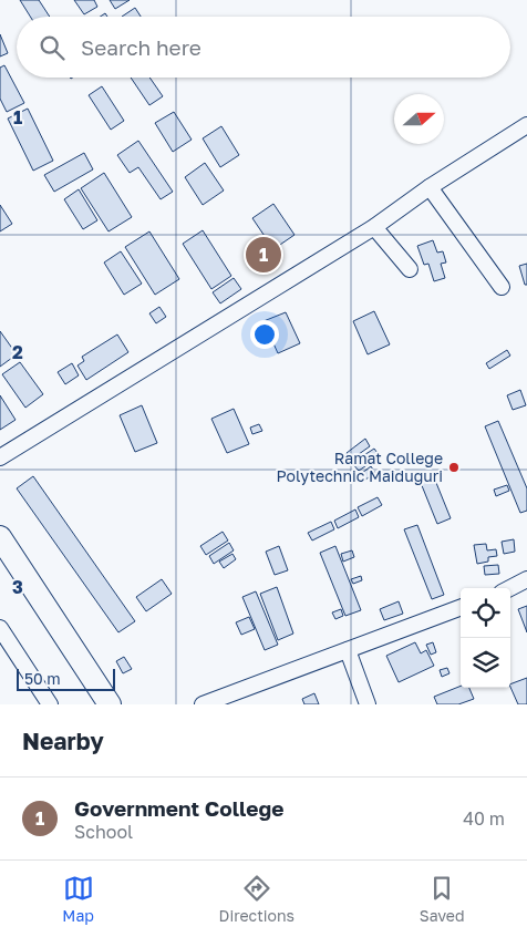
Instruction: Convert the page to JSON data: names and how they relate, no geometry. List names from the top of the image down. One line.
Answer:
{"places":["Ramat College Polytechnic Maiduguri"],"scale_bar":"50 m","north":"right","page":{"search":"Search here","pins":"1","scale":"50 m","heading":"Nearby","list":[{"mark":"1","name":"Government College","note":"School","value":"40 m"}],"nav":["Map","Directions","Saved"]},"grid":{"rows":["1","2","3"]}}
